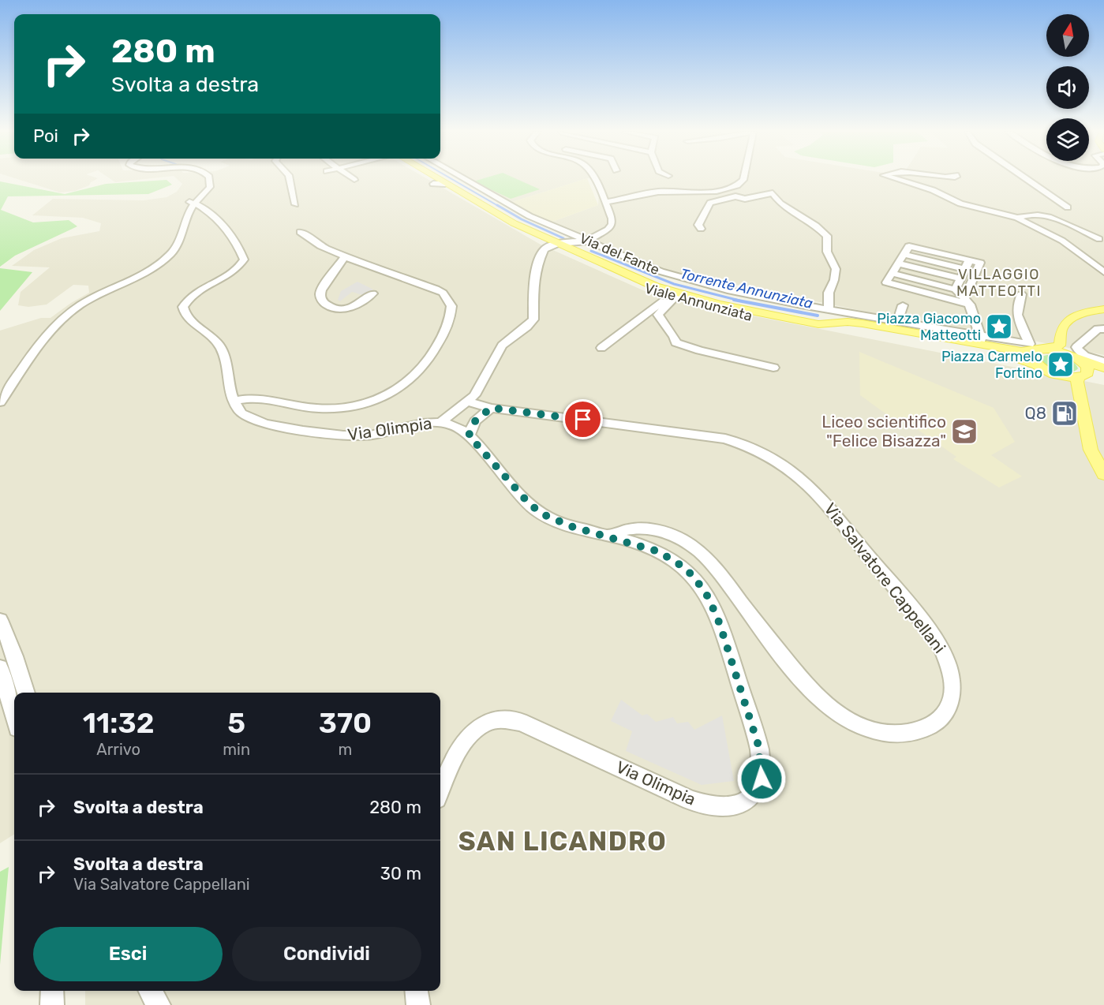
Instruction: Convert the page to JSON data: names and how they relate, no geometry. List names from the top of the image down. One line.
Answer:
{"streets":{"main road":["Viale Annunziata"],"street":["Via del Fante","Via Olimpia","Via Salvatore Cappellani"]},"crossings":[["Via del Fante","Viale Annunziata"],["Via Olimpia","Via Salvatore Cappellani"]],"districts":["VILLAGGIO MATTEOTTI","SAN LICANDRO"],"water":["Torrente Annunziata"],"places":{"place":["Piazza Giacomo Matteotti","Piazza Carmelo Fortino"],"fuel station":["Q8"],"school or university":["Liceo scientifico \"Felice Bisazza\""]},"north":"top","page":{"turn":["280 m","Svolta a destra"],"then":"Poi","eta":["11:32","Arrivo","5","min","370","m"],"list":[{"name":"Svolta a destra","value":"280 m"},{"name":"Svolta a destra","note":"Via Salvatore Cappellani","value":"30 m"}],"buttons":["Esci","Condividi"]}}
